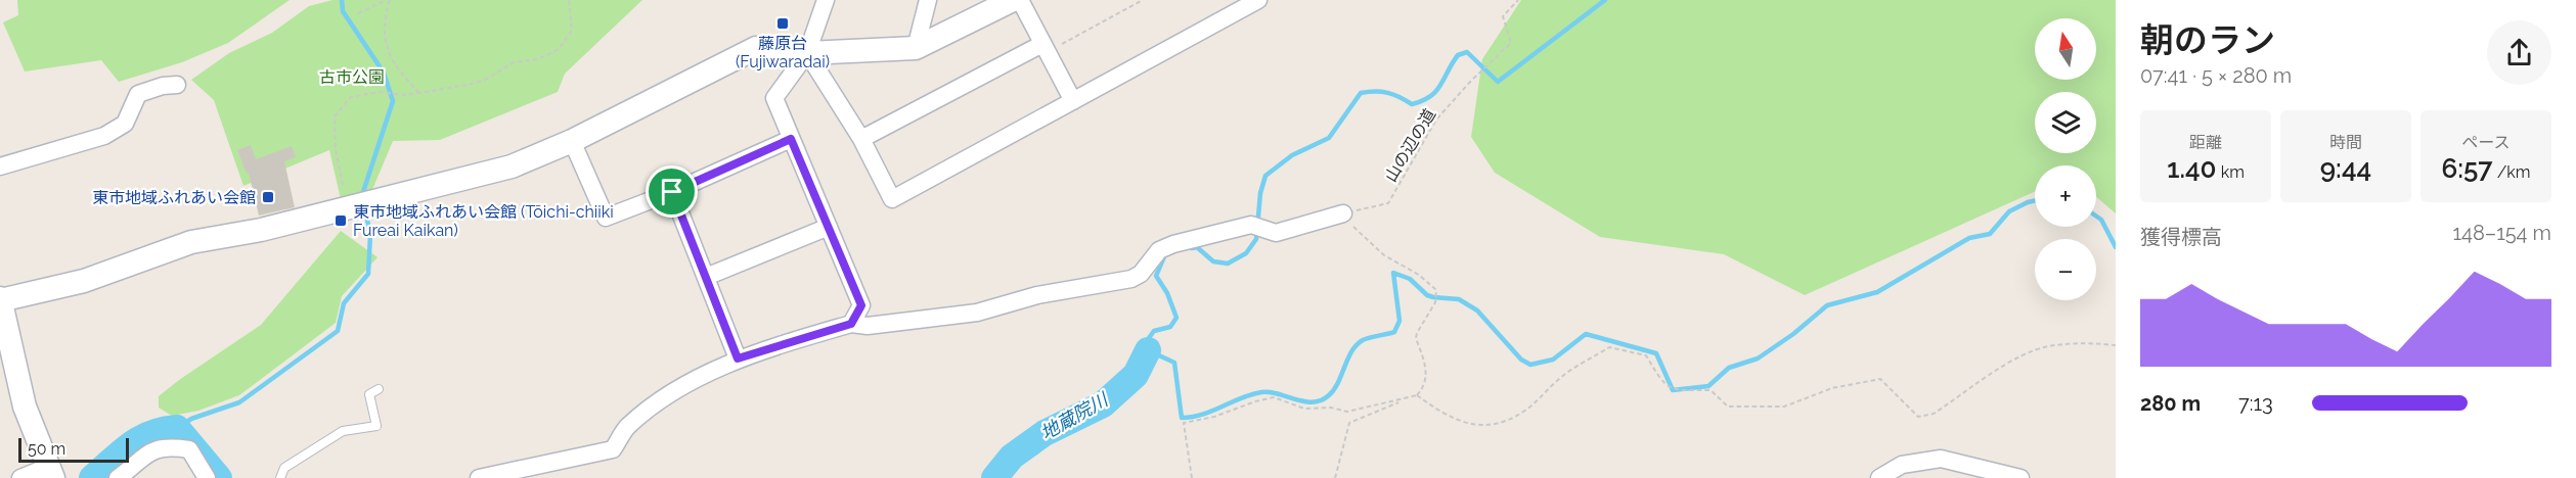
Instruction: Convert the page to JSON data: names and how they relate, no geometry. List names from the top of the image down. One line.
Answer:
{"streets":{"path":["山の辺の道"]},"water":["地蔵院川"],"parks":["古市公園"],"places":{"transit":["藤原台 (Fujiwaradai)","東市地域ふれあい会館","東市地域ふれあい会館 (Tōichi-chiiki Fureai Kaikan)"]},"scale_bar":"50 m","north":"top","page":{"heading":["朝のラン","07:41 · 5 × 280 m"],"map_buttons":["+","−"],"stats":[["距離","1.40 km"],["時間","9:44"],["ペース","6:57 /km"]],"chart":["獲得標高","148–154 m"],"list":[{"name":"280 m","note":"7:13"}],"scale":"50 m"}}
